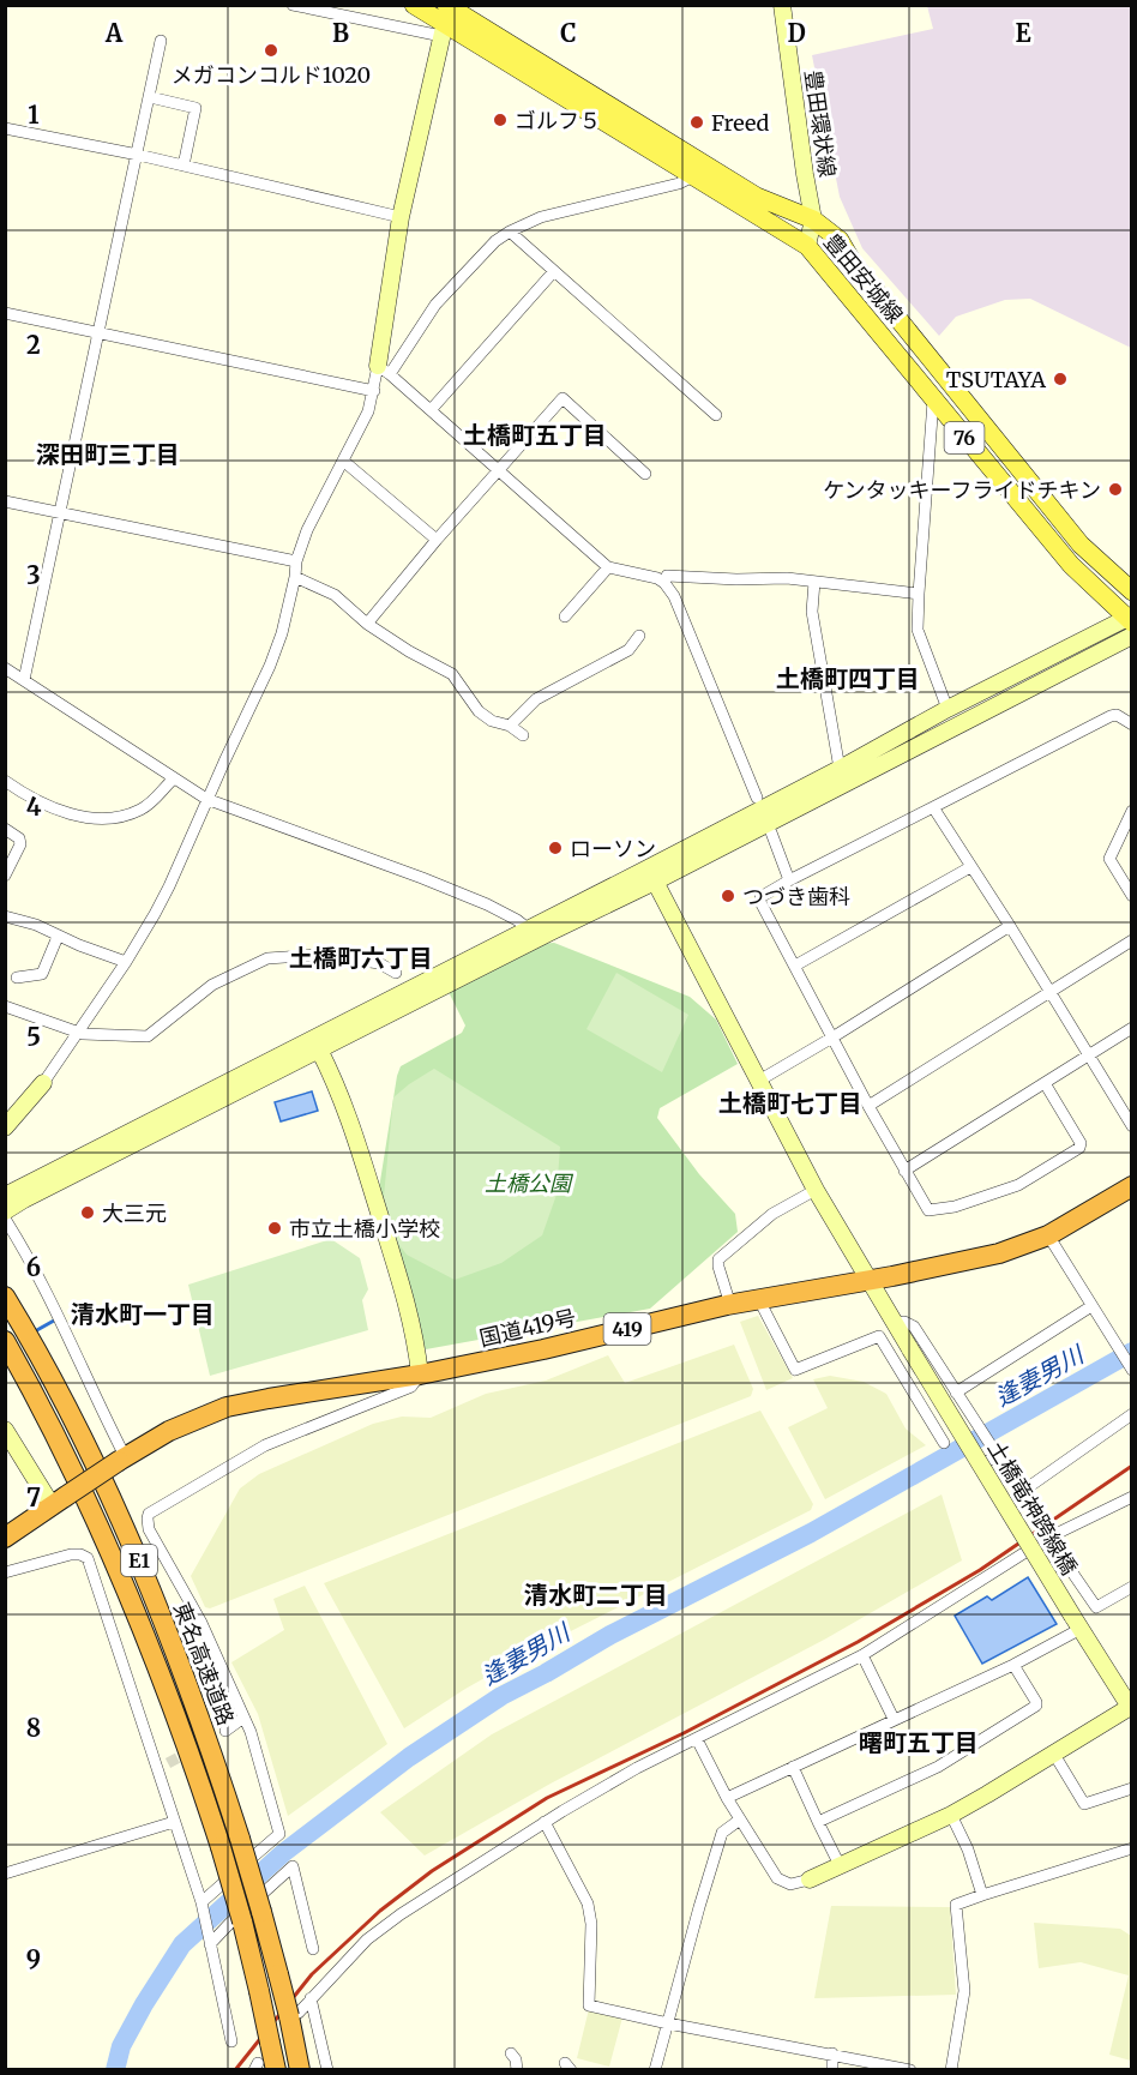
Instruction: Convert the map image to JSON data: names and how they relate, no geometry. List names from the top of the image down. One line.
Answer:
{"streets":{"highway":["国道419号","419","E1","東名高速道路"],"main road":["豊田安城線","76"],"street":["豊田環状線","土橋竜神跨線橋"]},"crossings":[["豊田環状線","豊田安城線"],["国道419号","土橋竜神跨線橋"]],"districts":["土橋町五丁目","深田町三丁目","土橋町四丁目","土橋町六丁目","土橋町七丁目","清水町一丁目","清水町二丁目","曙町五丁目"],"water":["逢妻男川"],"parks":["土橋公園"],"places":["メガコンコルド1020","ゴルフ５","Freed","TSUTAYA","ケンタッキーフライドチキン","ローソン","つづき歯科","大三元","市立土橋小学校"],"grid":{"columns":["A","B","C","D","E"],"rows":["1","2","3","4","5","6","7","8","9"]}}
